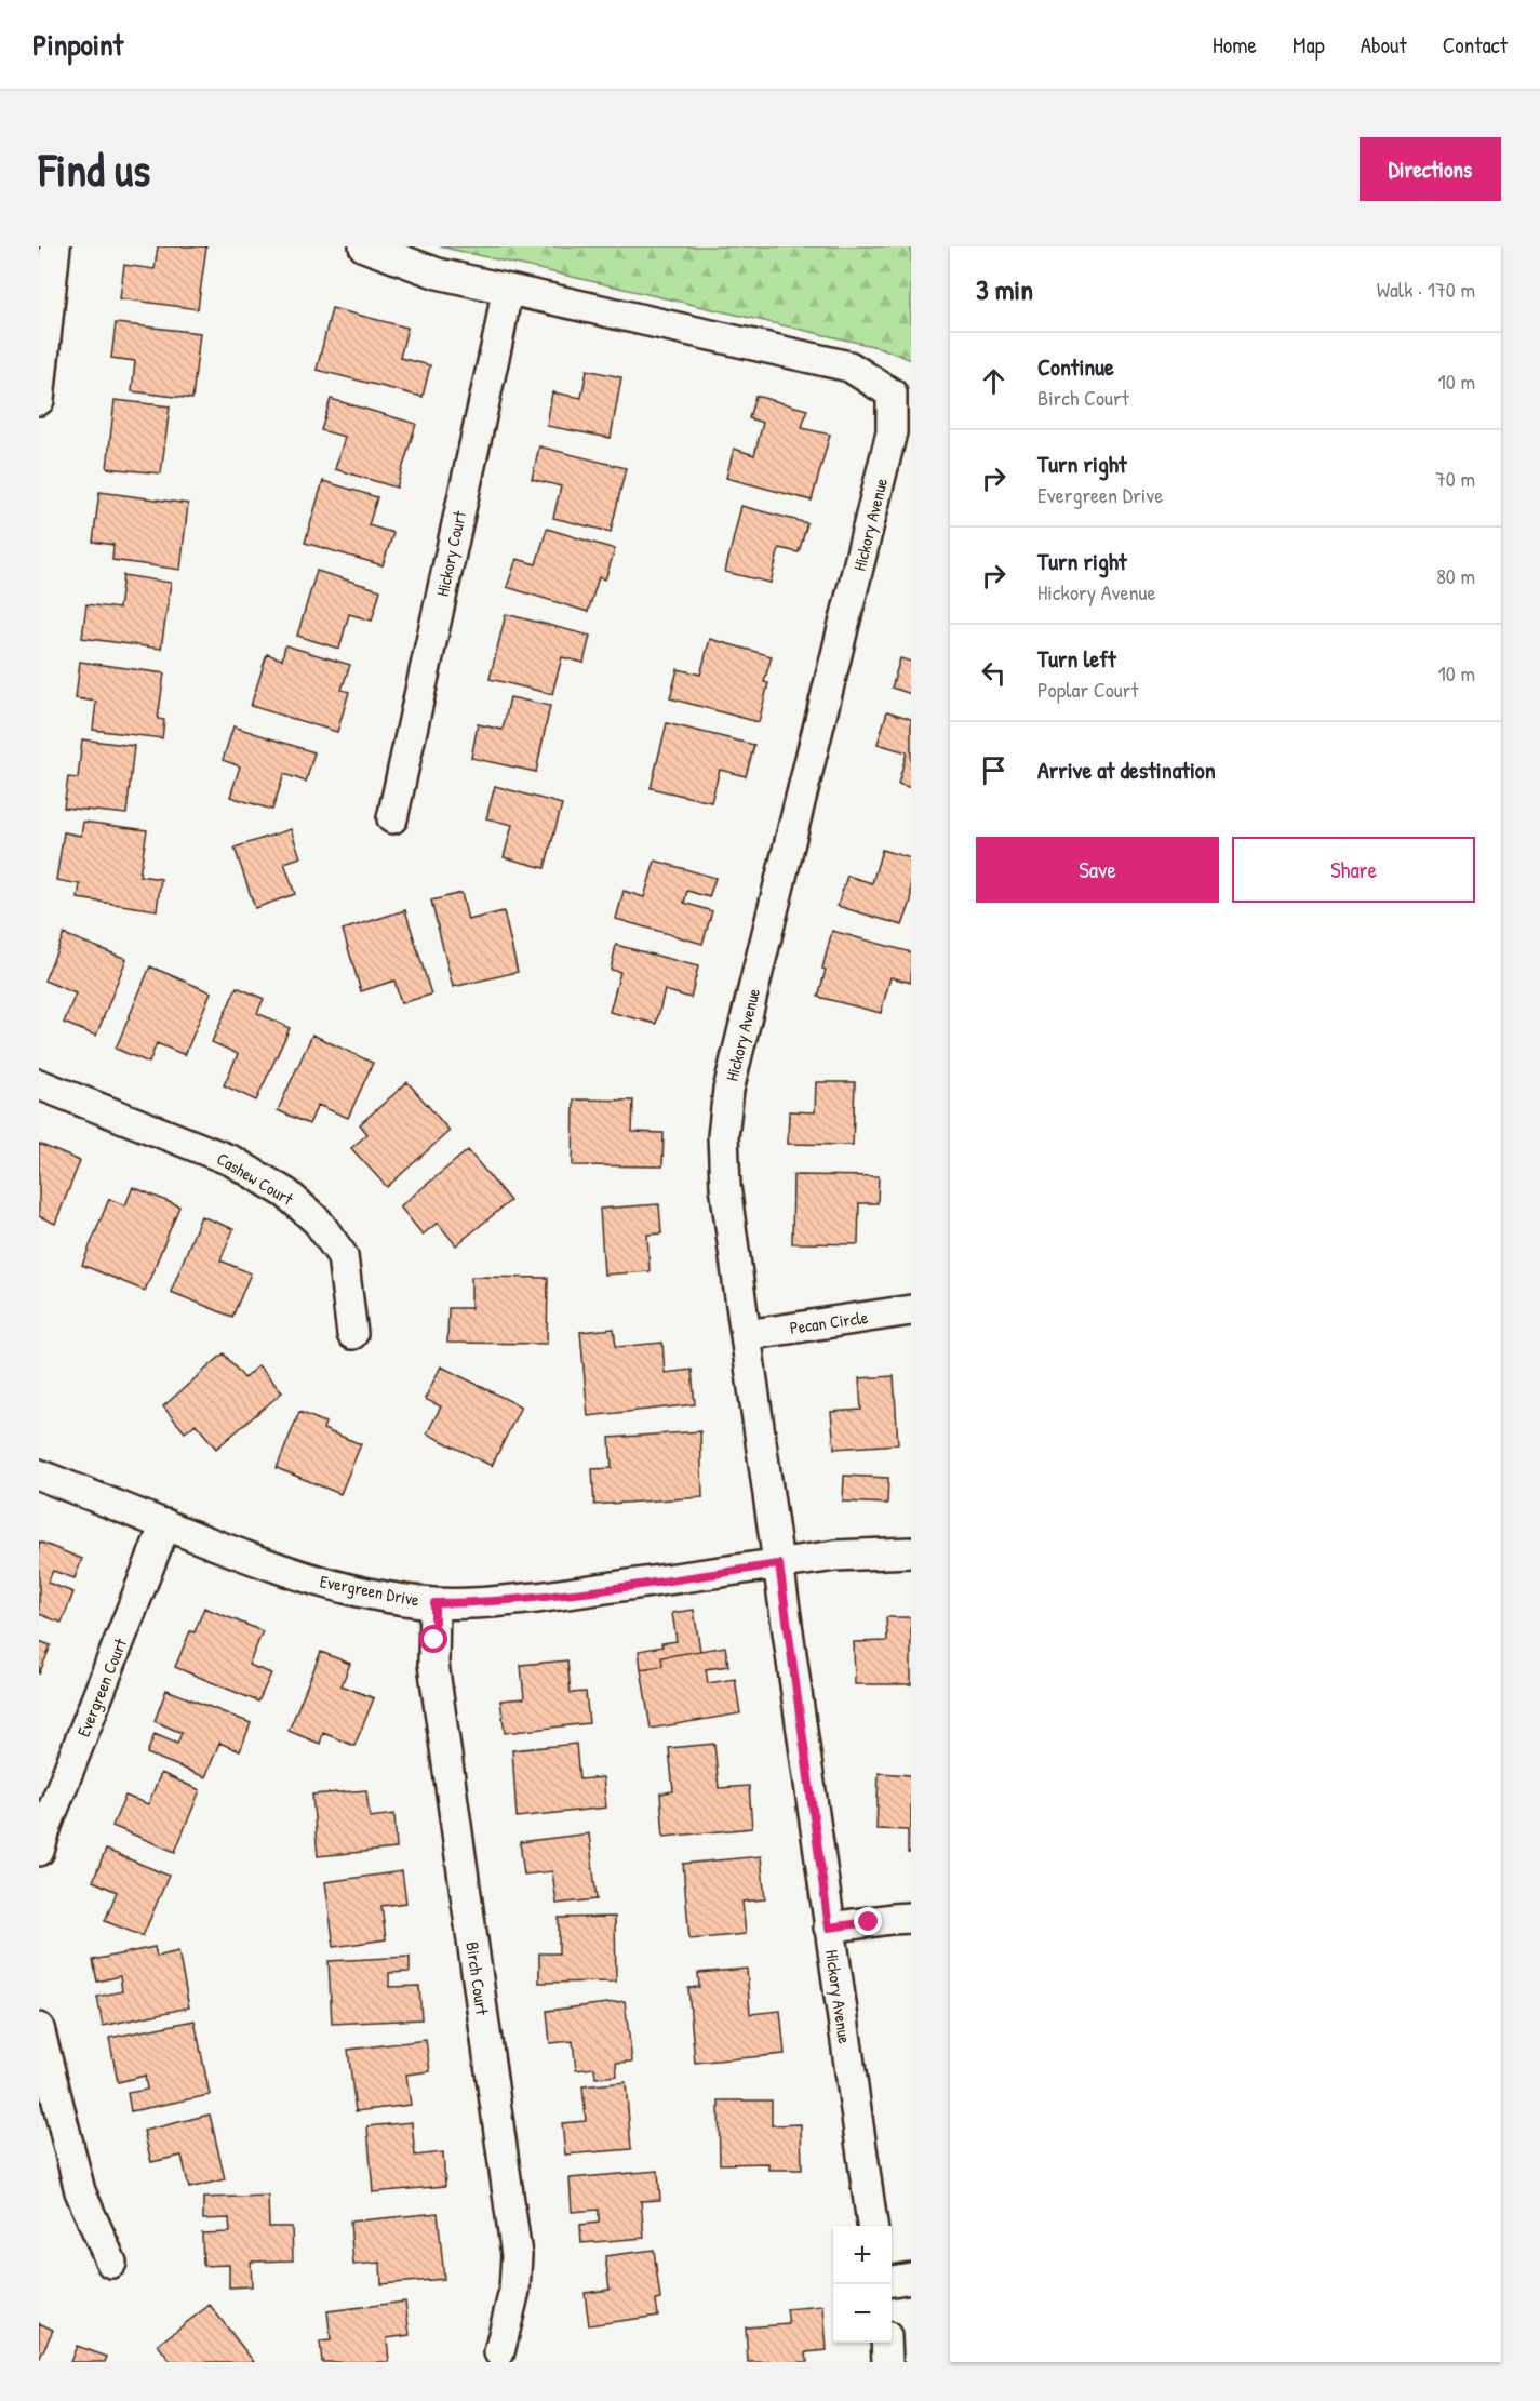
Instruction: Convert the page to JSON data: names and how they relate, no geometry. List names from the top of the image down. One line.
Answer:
{"streets":{"street":["Hickory Avenue","Hickory Court","Cashew Court","Pecan Circle","Evergreen Drive","Evergreen Court","Birch Court"]},"crossings":[["Hickory Avenue","Hickory Court"],["Hickory Avenue","Pecan Circle"],["Hickory Avenue","Evergreen Drive"],["Evergreen Drive","Evergreen Court"],["Evergreen Drive","Birch Court"]],"page":{"header":"Pinpoint","nav":["Home","Map","About","Contact"],"buttons":["Directions",["Save","Share"]],"title":"Find us","heading":["3 min","Walk · 170 m"],"list":[["Continue","Birch Court","10 m"],["Turn right","Evergreen Drive","70 m"],["Turn right","Hickory Avenue","80 m"],["Turn left","Poplar Court","10 m"],"Arrive at destination"],"map_buttons":["+","−"]}}
